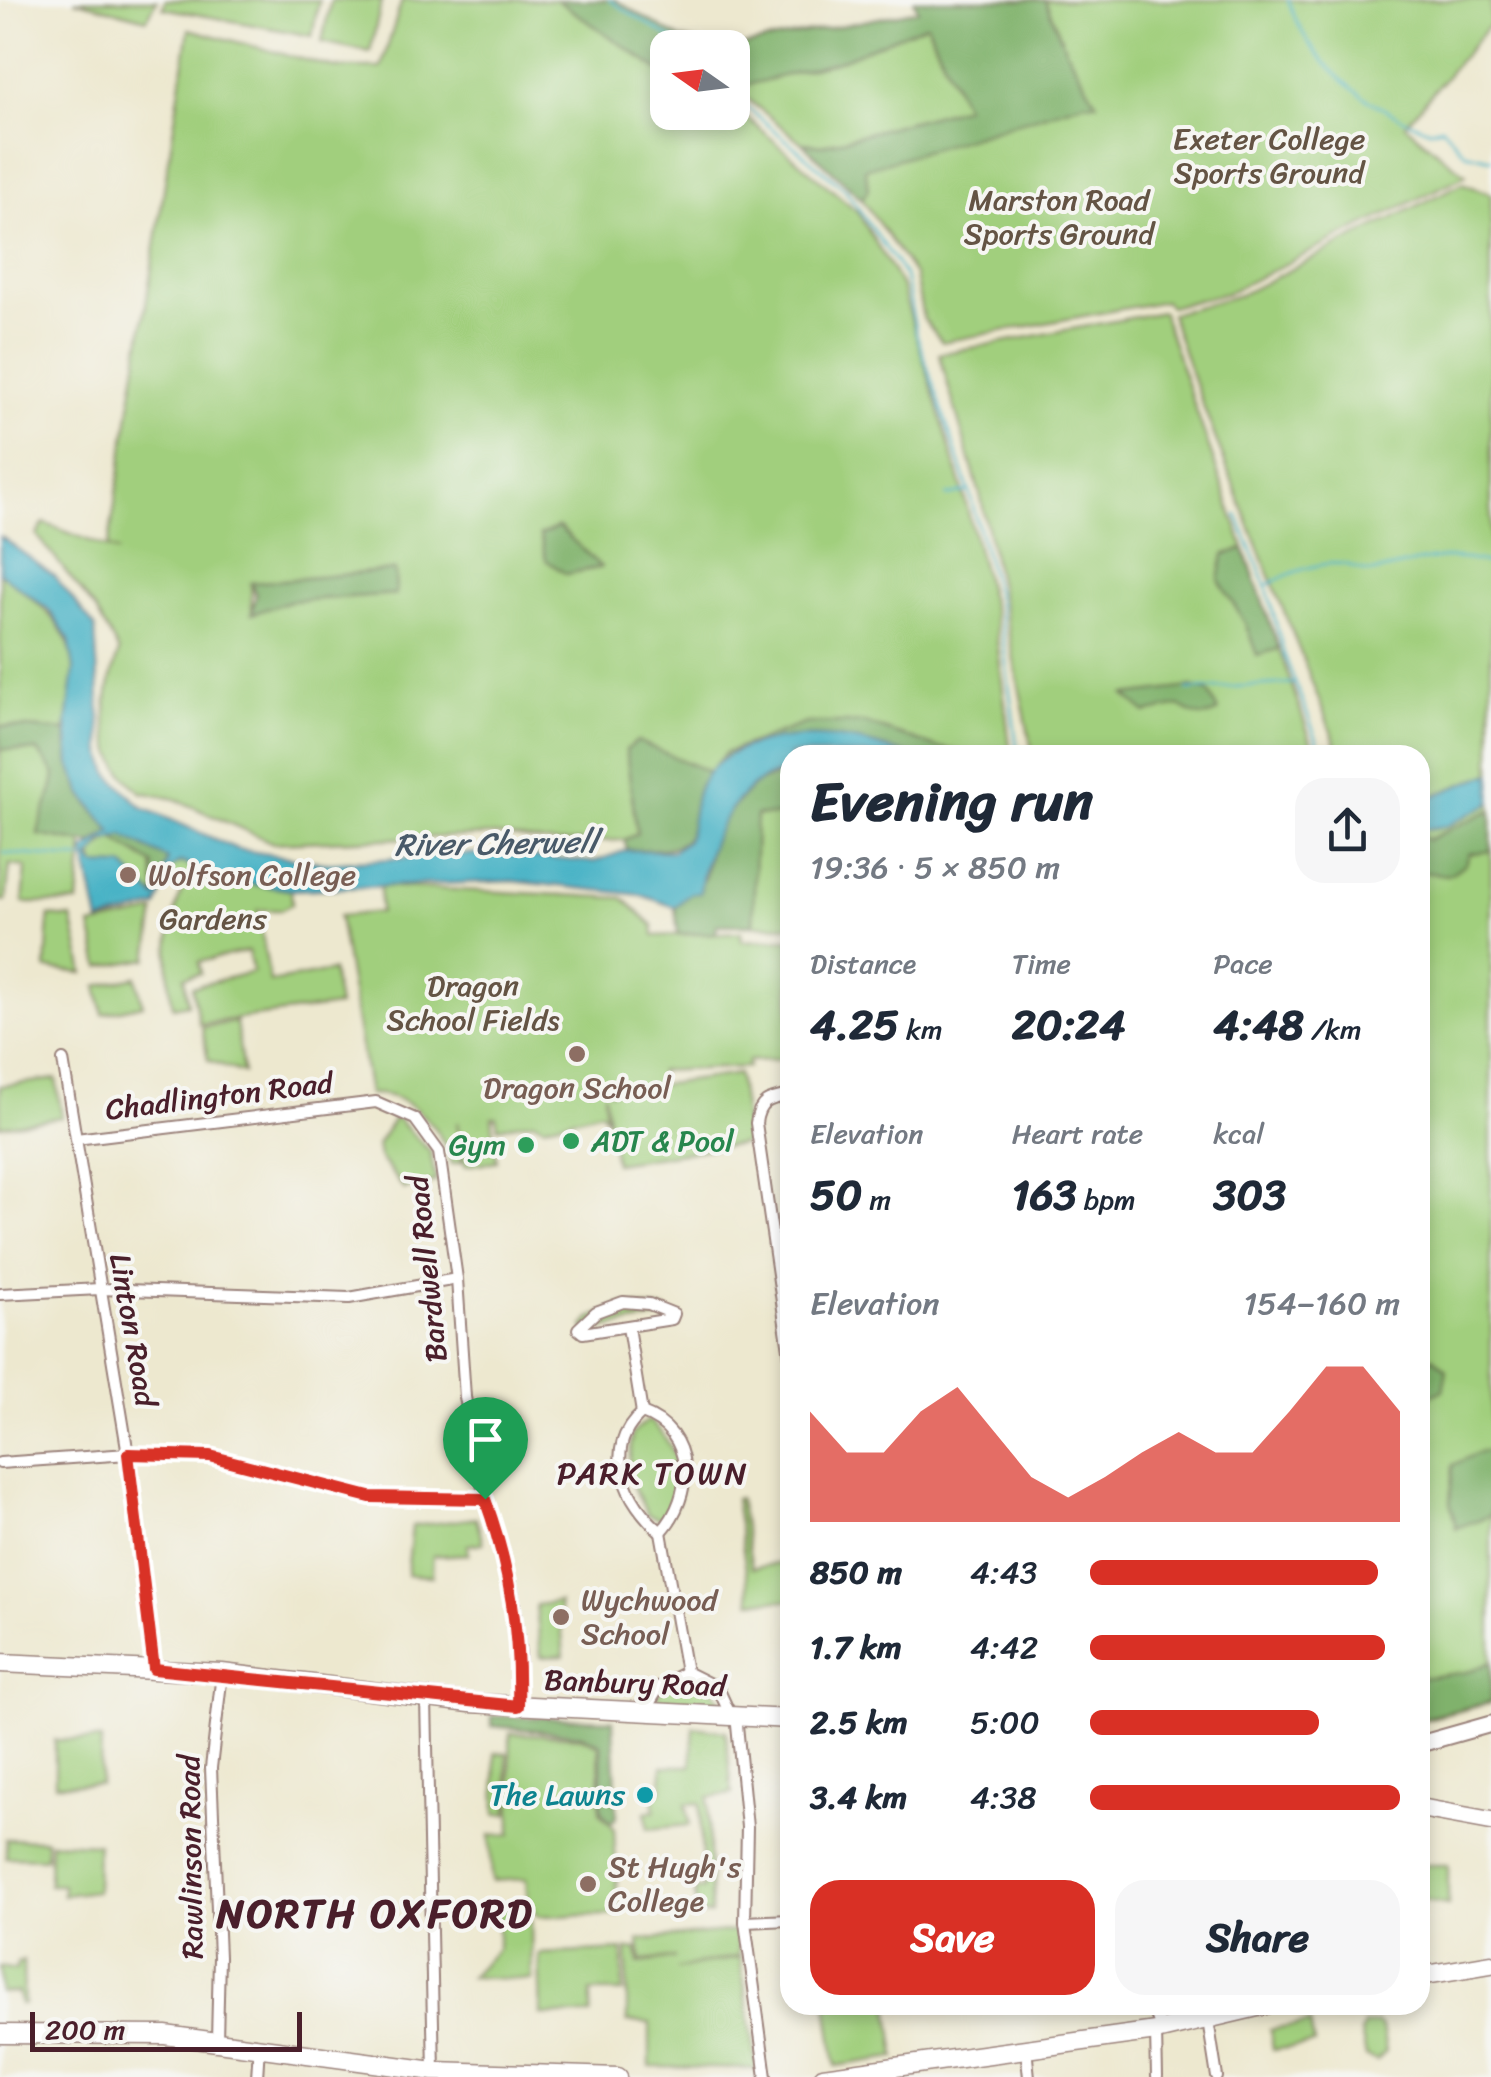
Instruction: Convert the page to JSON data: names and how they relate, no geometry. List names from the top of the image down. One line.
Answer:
{"streets":{"main road":["Banbury Road"],"street":["Chadlington Road","Bardwell Road","Linton Road","Rawlinson Road"]},"crossings":[["Chadlington Road","Bardwell Road"],["Chadlington Road","Linton Road"],["Bardwell Road","Banbury Road"],["Linton Road","Banbury Road"],["Banbury Road","Rawlinson Road"]],"districts":["PARK TOWN","NORTH OXFORD"],"water":["River Cherwell"],"parks":["Exeter College Sports Ground","Marston Road Sports Ground","Gardens","Dragon School Fields"],"places":["Wolfson College","Dragon School","ADT & Pool","Gym","Wychwood School","The Lawns","St Hugh's College"],"scale_bar":"200 m","north":"left","page":{"heading":["Evening run","19:36 · 5 × 850 m"],"stats":[["Distance","4.25 km"],["Time","20:24"],["Pace","4:48 /km"],["Elevation","50 m"],["Heart rate","163 bpm"],["kcal","303"]],"chart":["Elevation","154–160 m"],"list":[{"name":"850 m","note":"4:43"},{"name":"1.7 km","note":"4:42"},{"name":"2.5 km","note":"5:00"},{"name":"3.4 km","note":"4:38"}],"buttons":["Save","Share"],"scale":"200 m"}}
